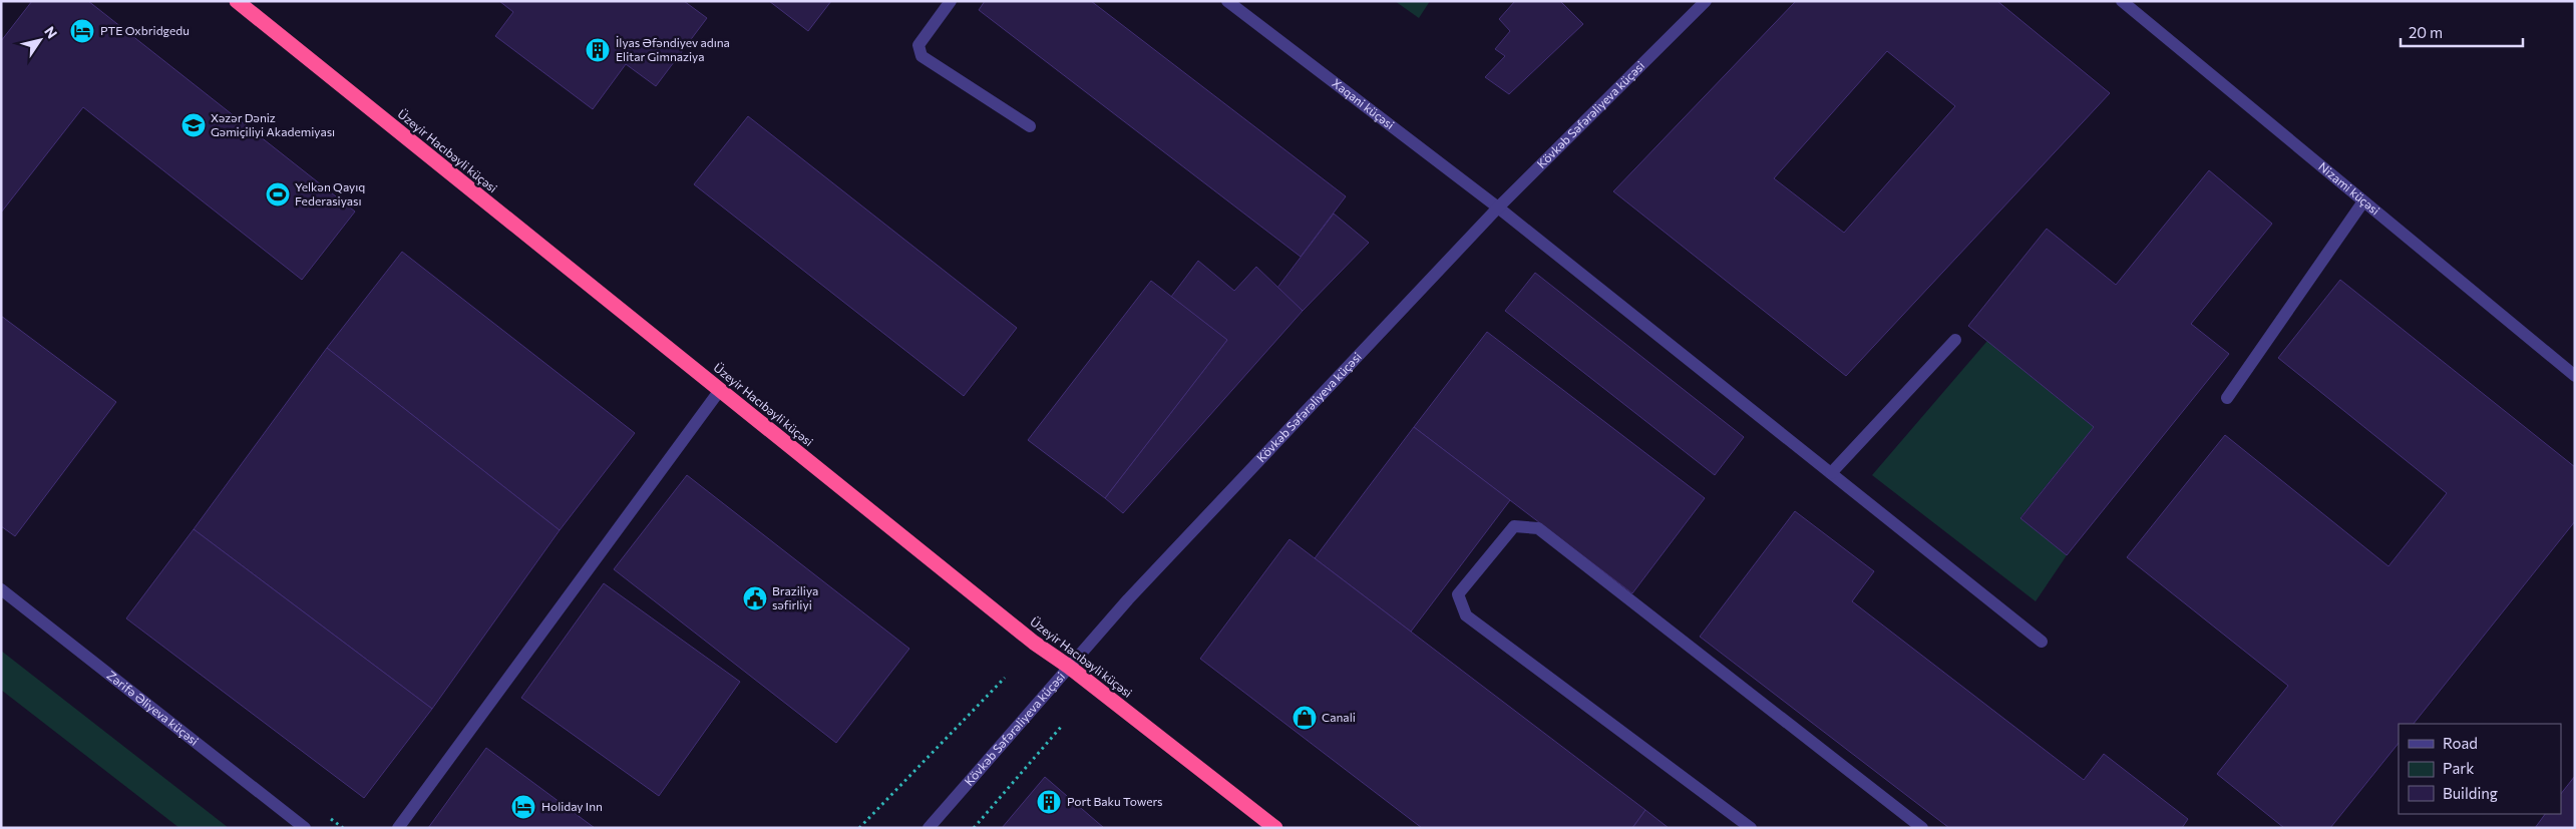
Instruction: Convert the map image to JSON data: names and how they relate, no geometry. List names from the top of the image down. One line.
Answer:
{"streets":{"highway":["Üzeyir Hacıbəyli küçəsi"],"street":["Xaqani küçəsi","Kövkəb Səfərəliyeva küçəsi","Nizami küçəsi","Zərifə Əliyeva küçəsi"]},"crossings":[["Xaqani küçəsi","Kövkəb Səfərəliyeva küçəsi"],["Kövkəb Səfərəliyeva küçəsi","Üzeyir Hacıbəyli küçəsi"]],"places":{"hotel":["PTE Oxbridgedu","Holiday Inn"],"building":["İlyas Əfəndiyev adına Elitar Gimnaziya","Port Baku Towers"],"school or university":["Xəzər Dəniz Gəmiçiliyi Akademiyası"],"sports":["Yelkən Qayıq Federasiyası"],"public building":["Braziliya səfirliyi"],"shop":["Canali"]},"legend":["Road","Park","Building"],"scale_bar":"20 m","north":"top right"}
